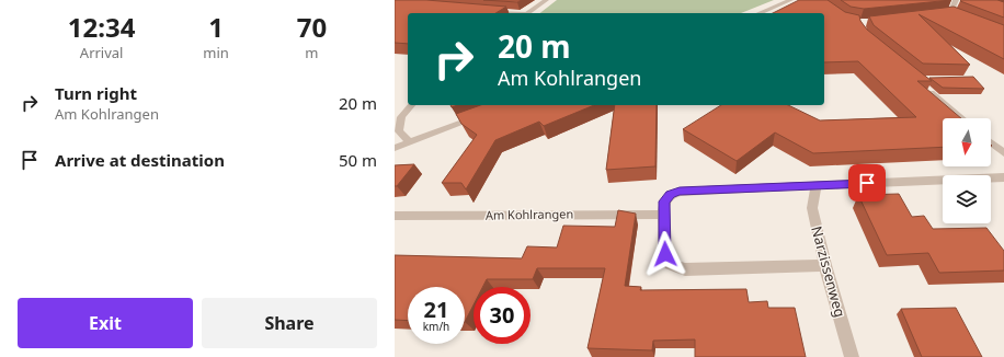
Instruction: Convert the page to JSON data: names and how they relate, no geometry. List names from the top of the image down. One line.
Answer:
{"streets":{"street":["Am Kohlrangen","Narzissenweg"]},"north":"bottom","page":{"eta":["12:34","Arrival","1","min","70","m"],"turn":["20 m","Am Kohlrangen"],"list":[{"name":"Turn right","note":"Am Kohlrangen","value":"20 m"},{"name":"Arrive at destination","value":"50 m"}],"speed":"21 km/h","limit":"30","buttons":["Exit","Share"]}}
